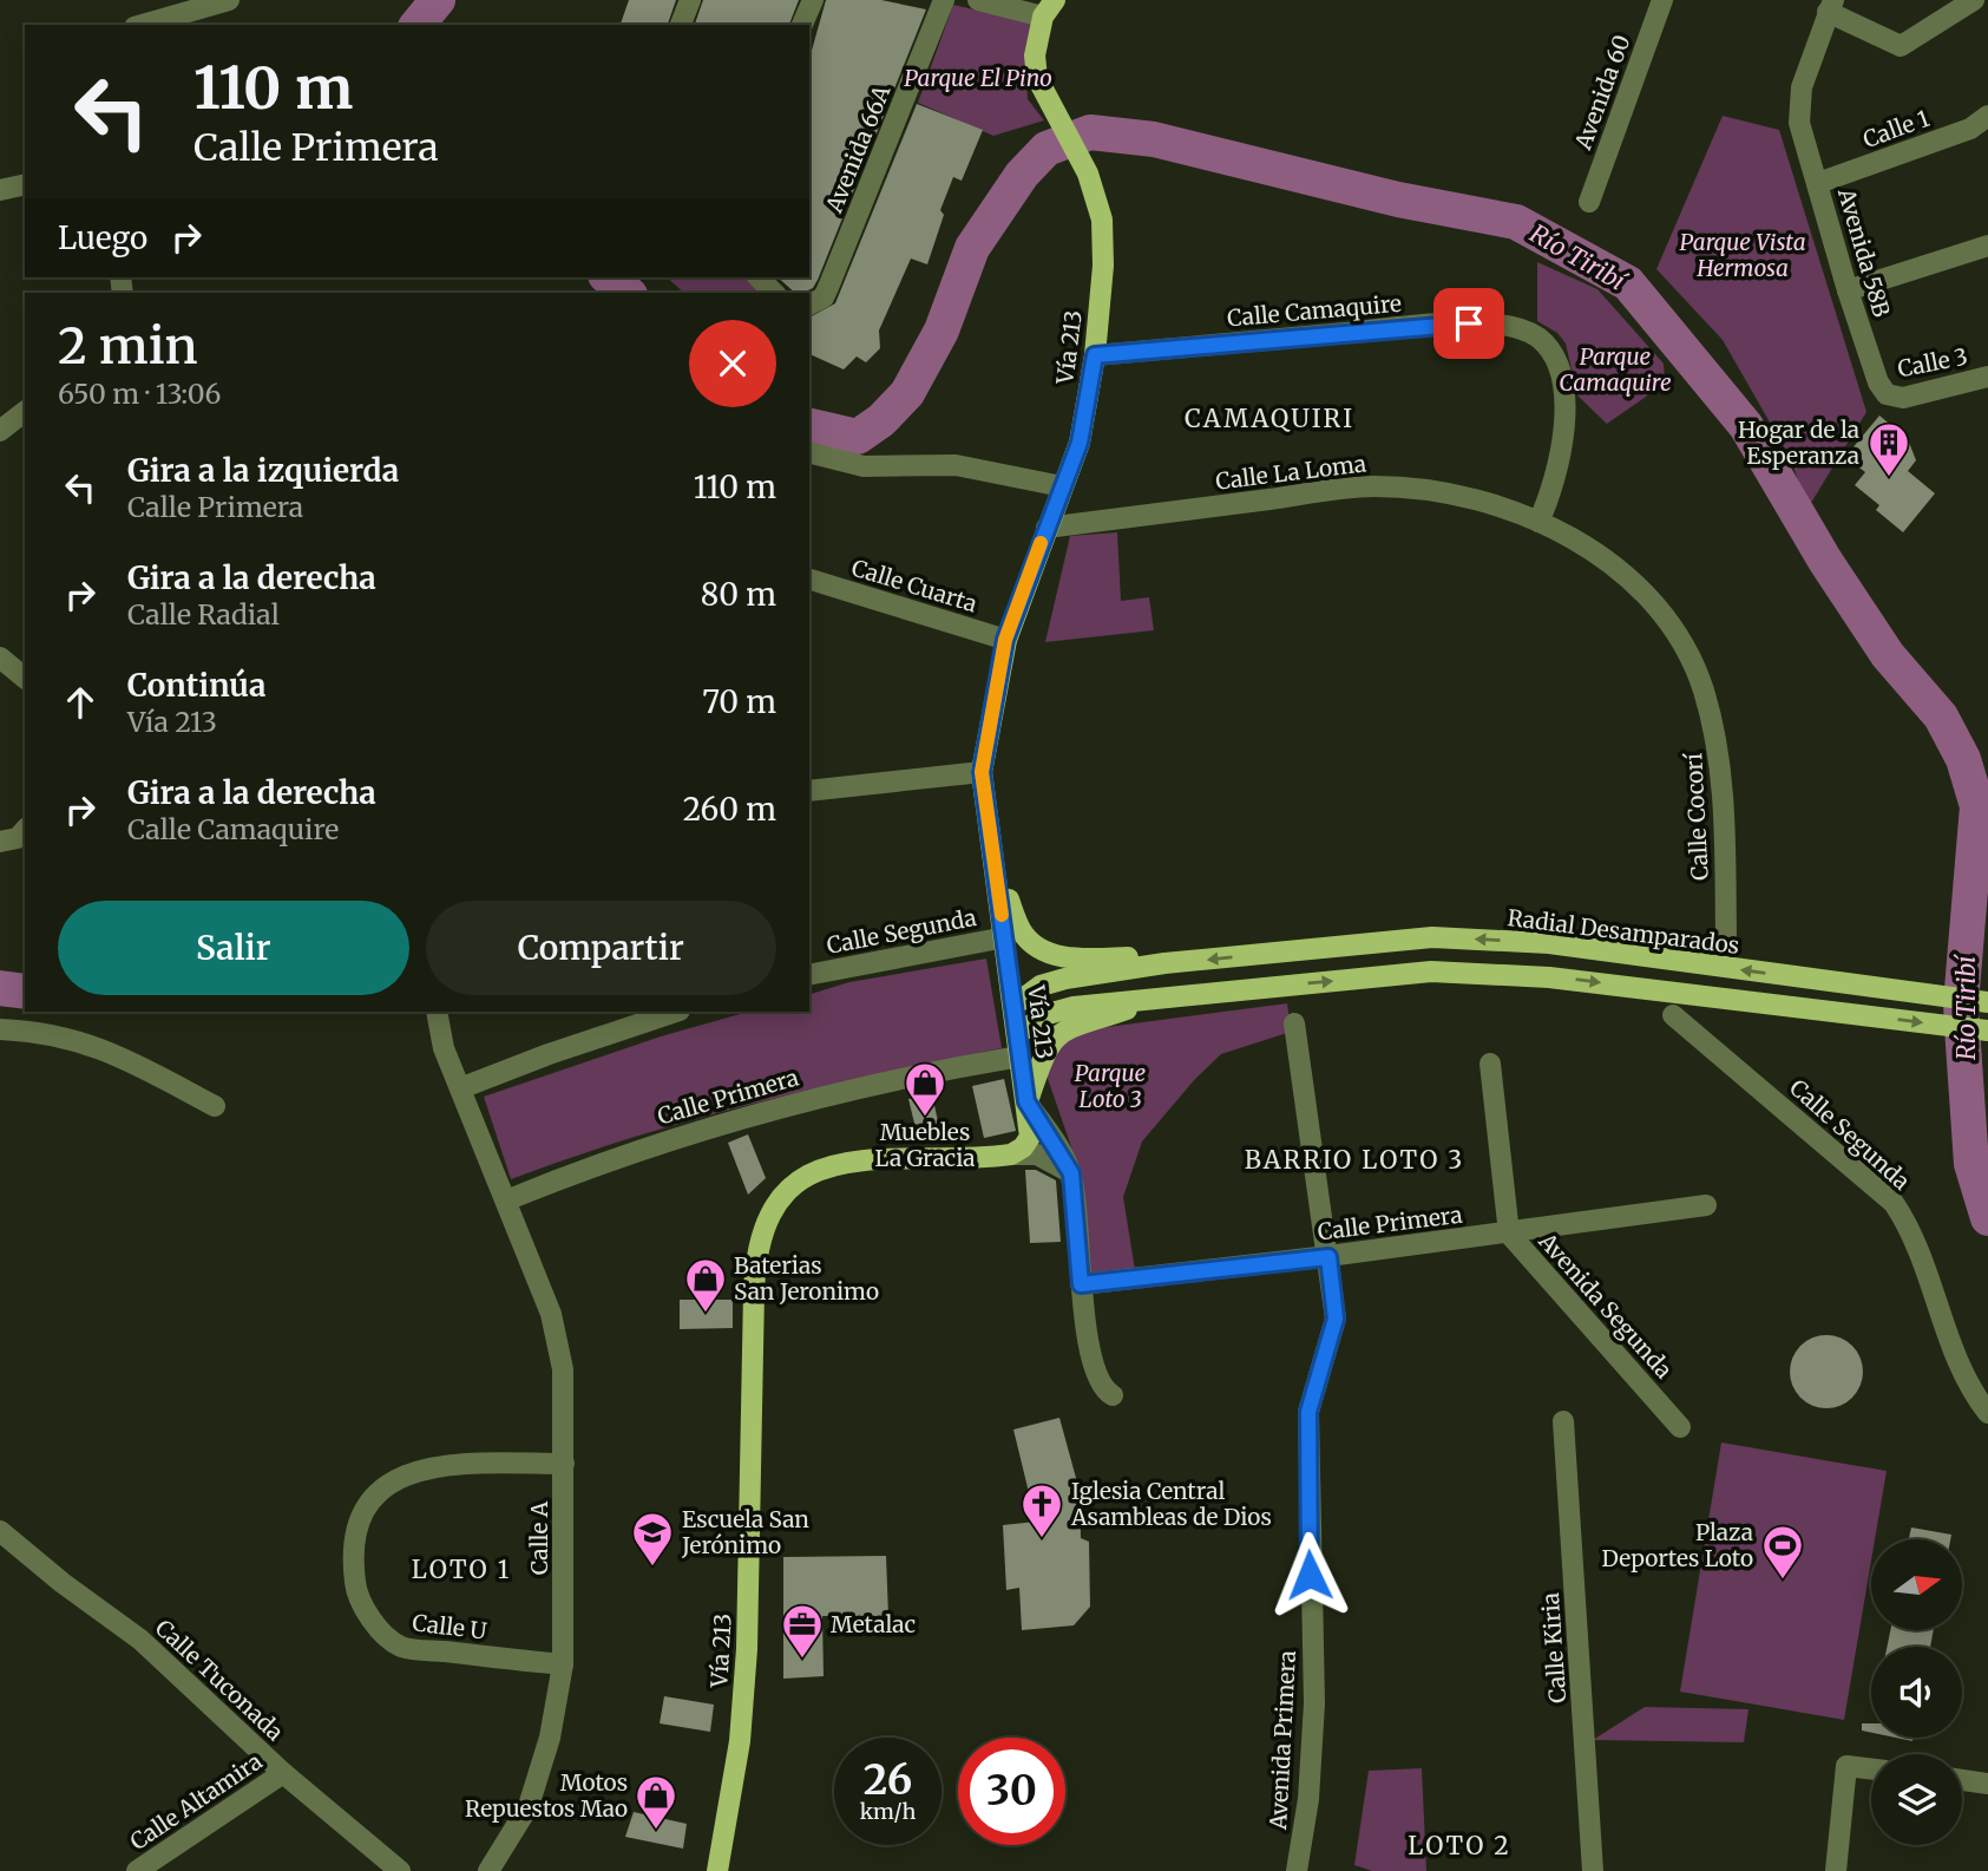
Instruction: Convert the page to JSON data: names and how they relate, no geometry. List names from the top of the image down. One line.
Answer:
{"streets":{"main road":["Vía 213","Radial Desamparados"],"street":["Avenida 60","Calle 1","Avenida 66A","Avenida 58B","Calle Camaquire","Calle 3","Calle La Loma","Calle Cuarta","Calle Cocorí","Calle Segunda","Calle Primera","Avenida Segunda","Calle A","Calle U","Calle Kiria","Calle Tuconada","Avenida Primera","Calle Altamira"]},"crossings":[["Calle 1","Avenida 58B"],["Avenida 58B","Calle 3"],["Calle Camaquire","Vía 213"],["Calle Camaquire","Calle La Loma"],["Calle Camaquire","Calle Cocorí"],["Vía 213","Calle La Loma"],["Vía 213","Calle Cuarta"],["Vía 213","Calle Segunda"],["Vía 213","Radial Desamparados"],["Vía 213","Calle Primera"],["Calle La Loma","Calle Cocorí"],["Calle Primera","Avenida Segunda"],["Calle Primera","Calle A"],["Calle Primera","Avenida Primera"],["Calle A","Calle U"],["Calle Tuconada","Calle Altamira"]],"districts":["CAMAQUIRI","BARRIO LOTO 3","LOTO 1","LOTO 2"],"water":["Río Tiribí"],"parks":["Parque El Pino","Parque Vista Hermosa","Parque Camaquire","Parque Loto 3"],"places":{"building":["Hogar de la Esperanza"],"shop":["Muebles La Gracia","Baterias San Jeronimo","Motos Repuestos Mao"],"church":["Iglesia Central Asambleas de Dios"],"school or university":["Escuela San Jerónimo"],"sports":["Plaza Deportes Loto"],"office":["Metalac"]},"north":"right","page":{"turn":["110 m","Calle Primera"],"then":"Luego","heading":["2 min","650 m · 13:06"],"list":[{"name":"Gira a la izquierda","note":"Calle Primera","value":"110 m"},{"name":"Gira a la derecha","note":"Calle Radial","value":"80 m"},{"name":"Continúa","note":"Vía 213","value":"70 m"},{"name":"Gira a la derecha","note":"Calle Camaquire","value":"260 m"}],"buttons":["Salir","Compartir"],"speed":"26 km/h","limit":"30"}}
